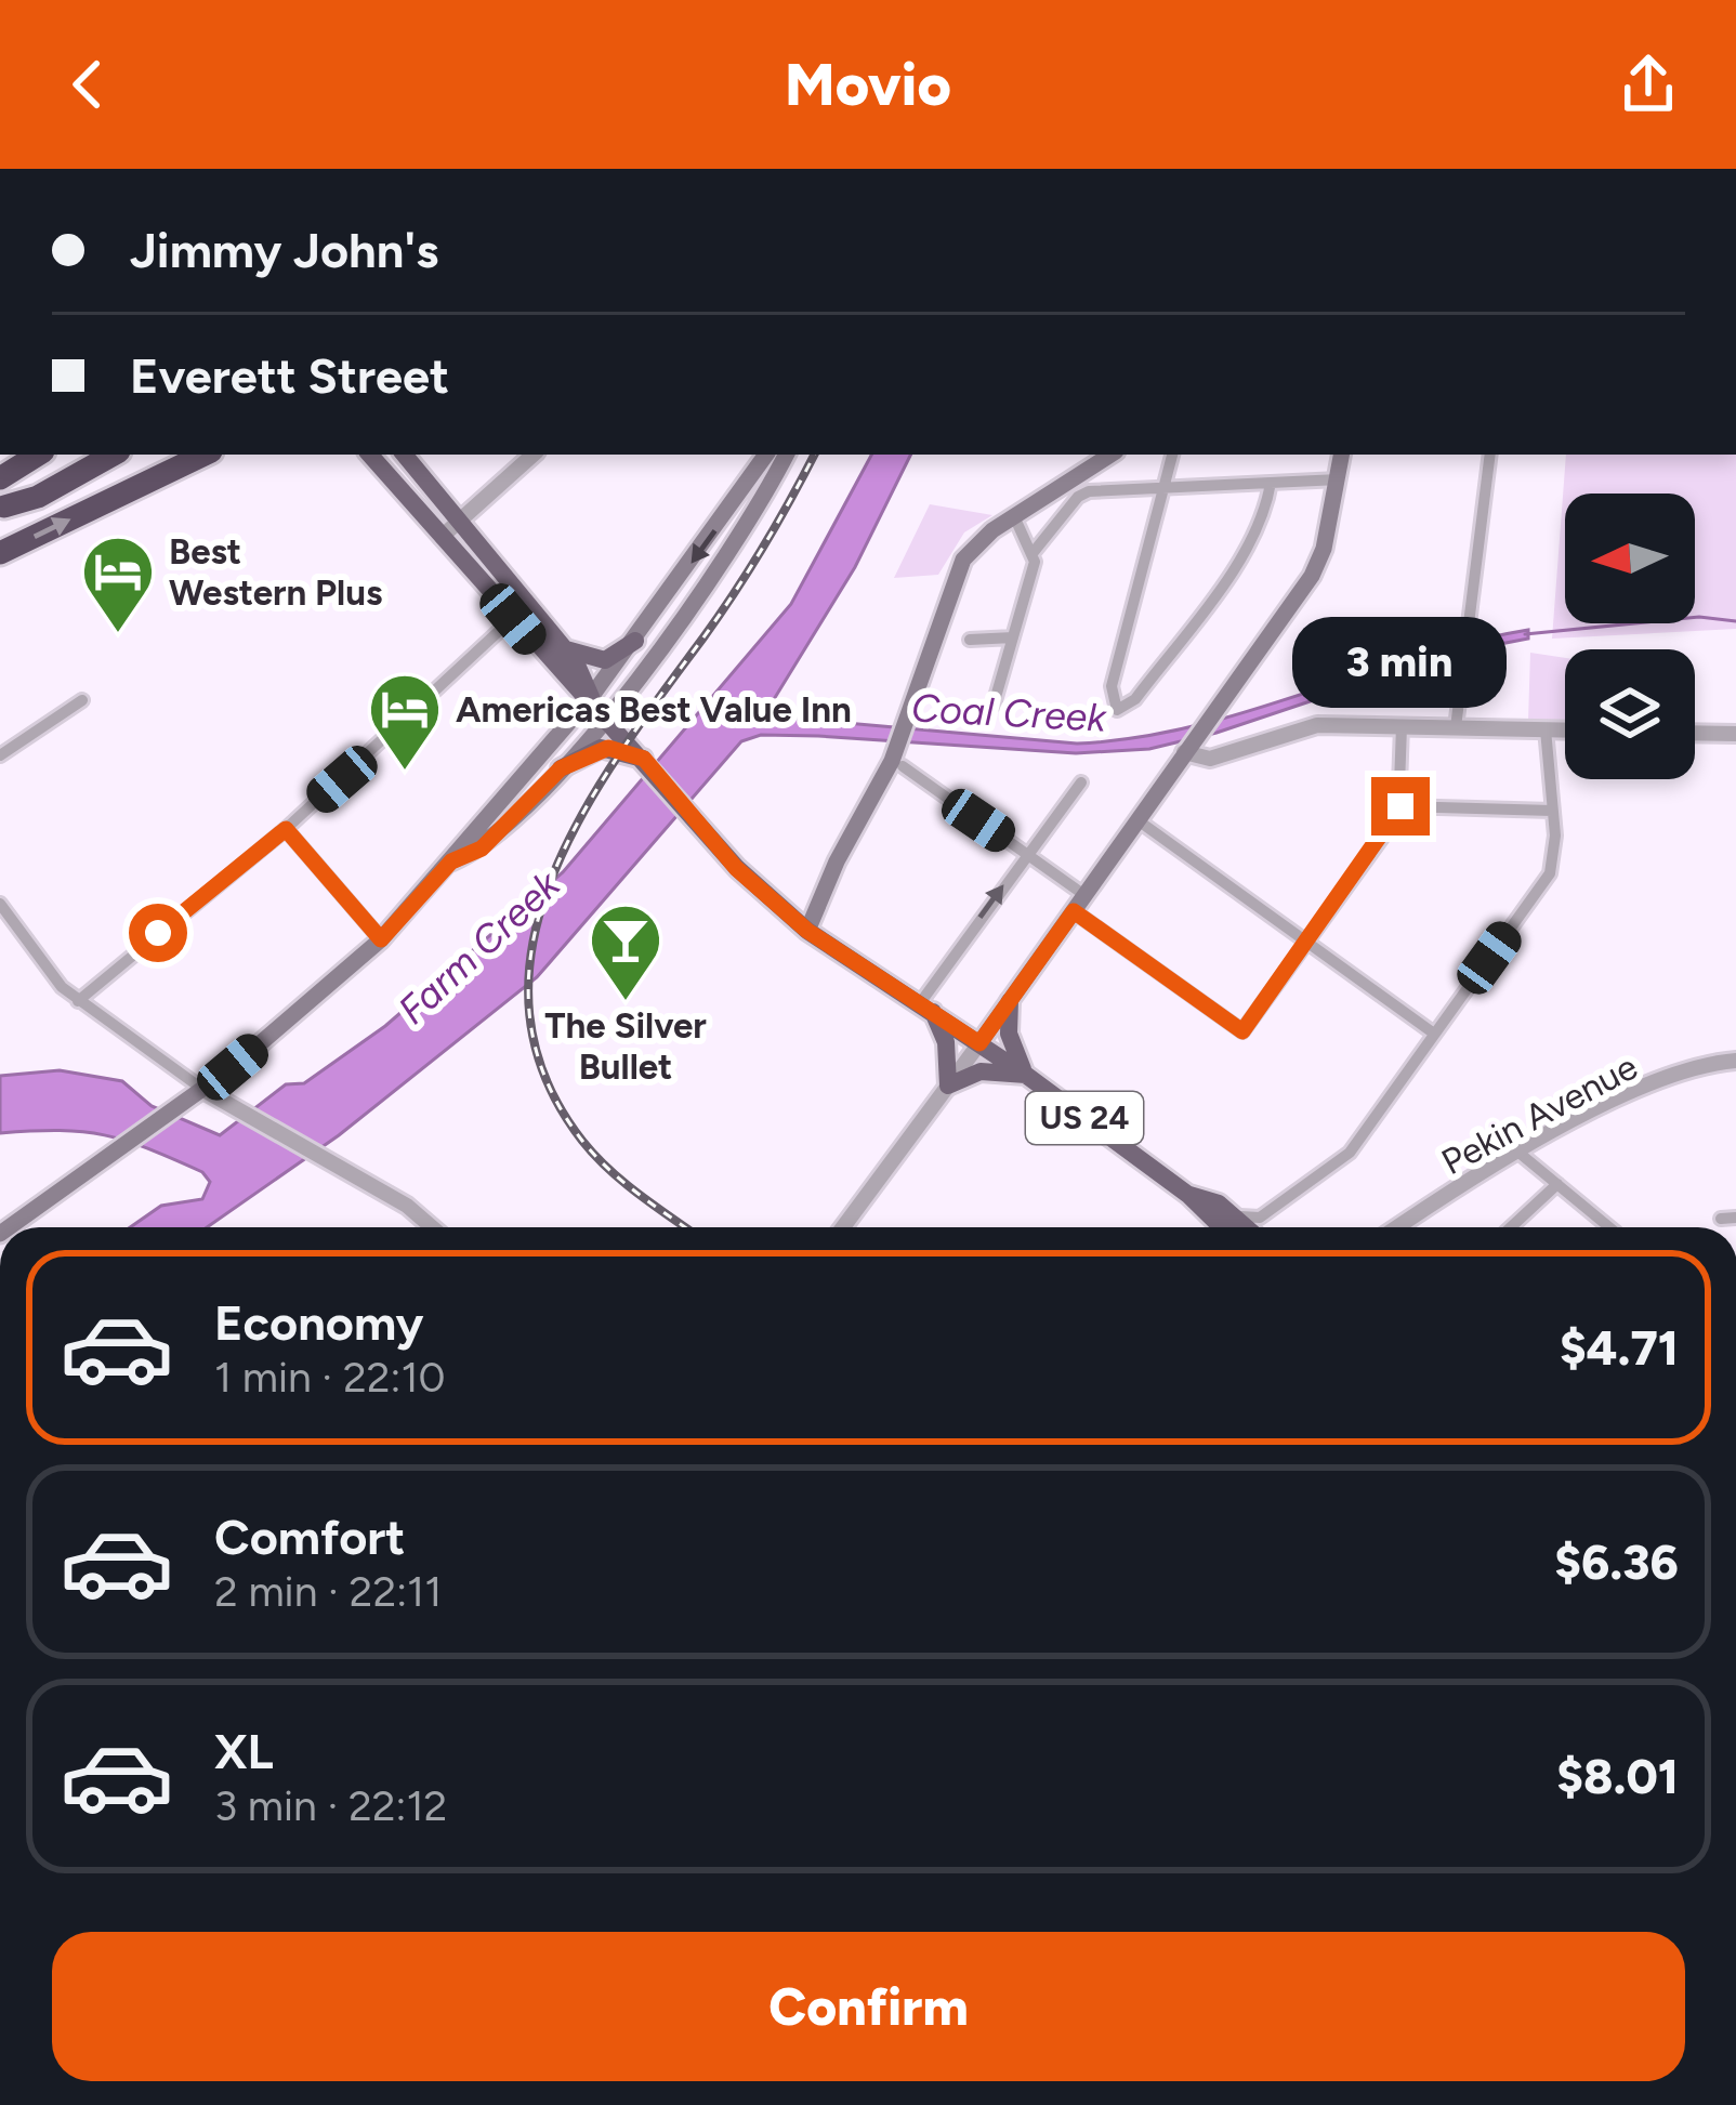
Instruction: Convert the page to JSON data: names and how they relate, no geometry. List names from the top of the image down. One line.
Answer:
{"streets":{"main road":["US 24"],"street":["Pekin Avenue"]},"water":["Coal Creek","Farm Creek"],"places":{"hotel":["Best Western Plus","Americas Best Value Inn"],"bar":["The Silver Bullet"]},"north":"left","page":{"header":"Movio","banner":["Jimmy John's","Everett Street"],"bubble":"3 min","list":[{"name":"Economy","note":"1 min · 22:10","value":"$4.71"},{"name":"Comfort","note":"2 min · 22:11","value":"$6.36"},{"name":"XL","note":"3 min · 22:12","value":"$8.01"}],"buttons":"Confirm"}}
